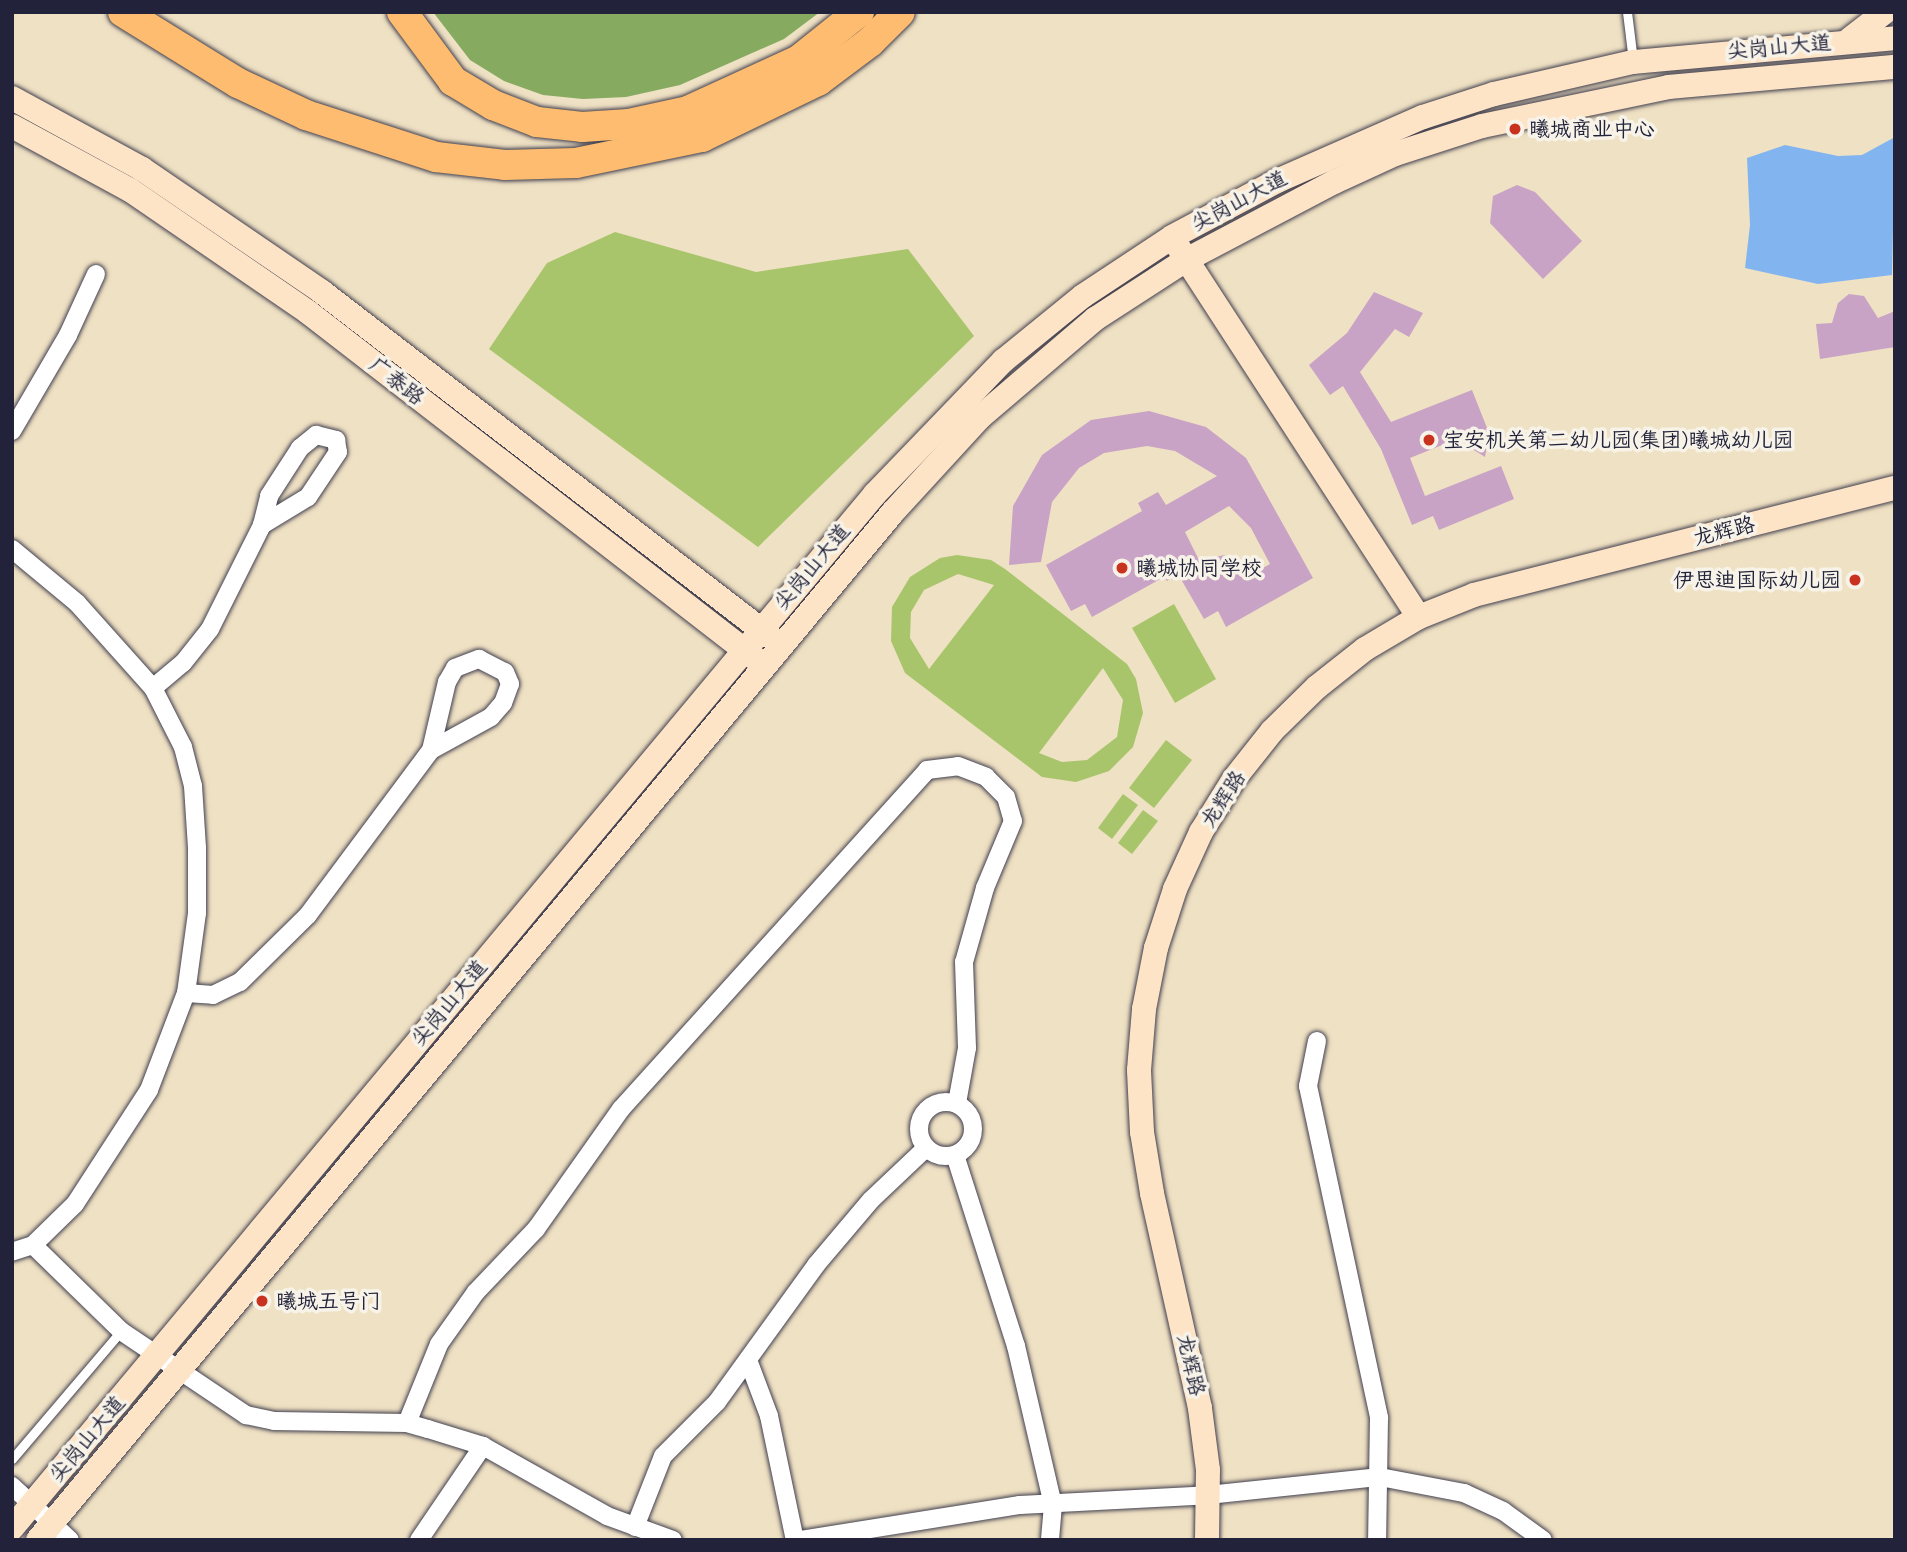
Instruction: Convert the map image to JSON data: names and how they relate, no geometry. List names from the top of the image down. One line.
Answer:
{"streets":{"main road":["尖岗山大道","广泰路","龙辉路"]},"crossings":[["尖岗山大道","广泰路"]],"places":["曦城商业中心","宝安机关第二幼儿园(集团)曦城幼儿园","曦城协同学校","伊思迪国际幼儿园","曦城五号门"]}
